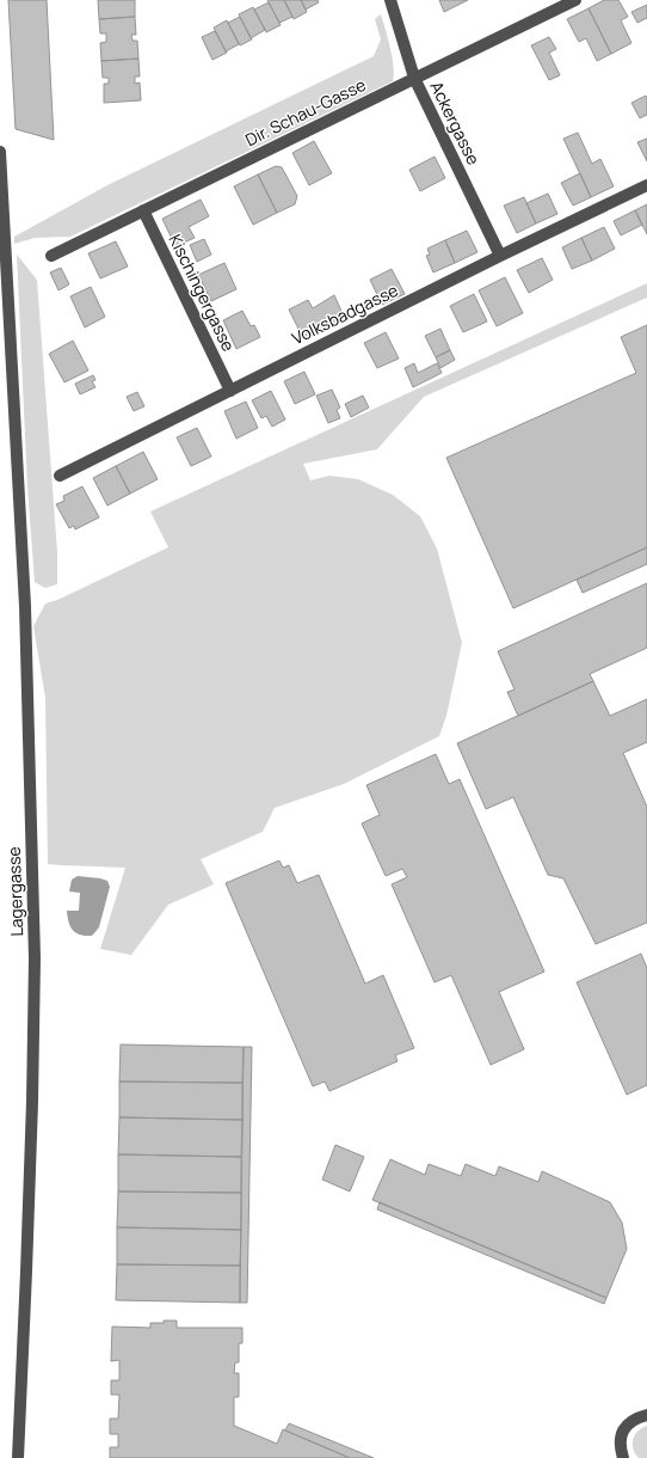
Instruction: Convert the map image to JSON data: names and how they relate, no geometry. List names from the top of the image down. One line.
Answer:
{"streets":{"street":["Dir. Schau-Gasse","Ackergasse","Kischingergasse","Volksbadgasse","Lagergasse"]},"crossings":[["Dir. Schau-Gasse","Ackergasse"],["Dir. Schau-Gasse","Kischingergasse"],["Ackergasse","Volksbadgasse"],["Kischingergasse","Volksbadgasse"]]}
